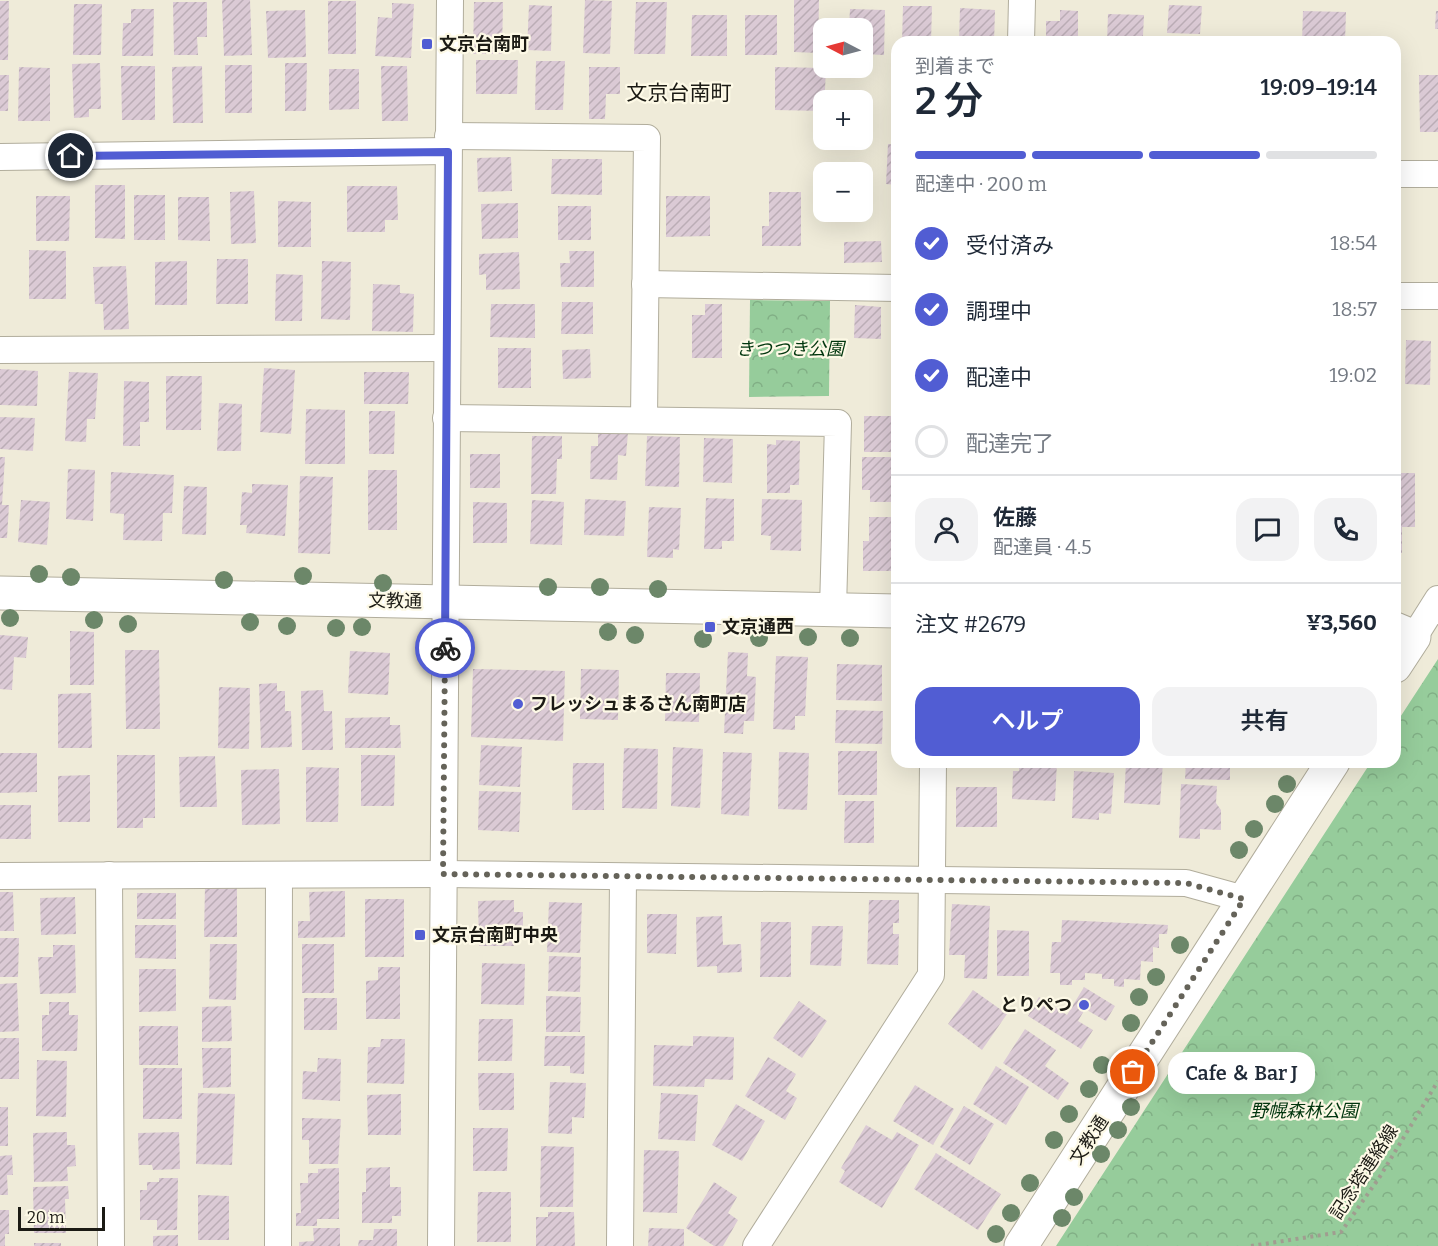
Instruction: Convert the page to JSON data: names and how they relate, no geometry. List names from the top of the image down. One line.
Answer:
{"streets":{"street":["文教通"],"path":["記念塔連絡線"]},"districts":["文京台南町"],"parks":["きつつき公園","野幌森林公園"],"places":{"transit":["文京台南町","文京通西","文京台南町中央"],"other":["フレッシュまるさん南町店","とりぺつ","Cafe ＆ Bar J"]},"scale_bar":"20 m","north":"left","page":{"map_buttons":["+","−"],"heading":["2 分","到着まで","19:09–19:14"],"panel":["佐藤","配達員 · 4.5","注文 #2679","¥3,560"],"bar":"配達中 · 200 m","list":[["受付済み","18:54"],["調理中","18:57"],["配達中","19:02"],"配達完了"],"buttons":["ヘルプ","共有"],"bubble":"Cafe ＆ Bar J","scale":"20 m"}}
